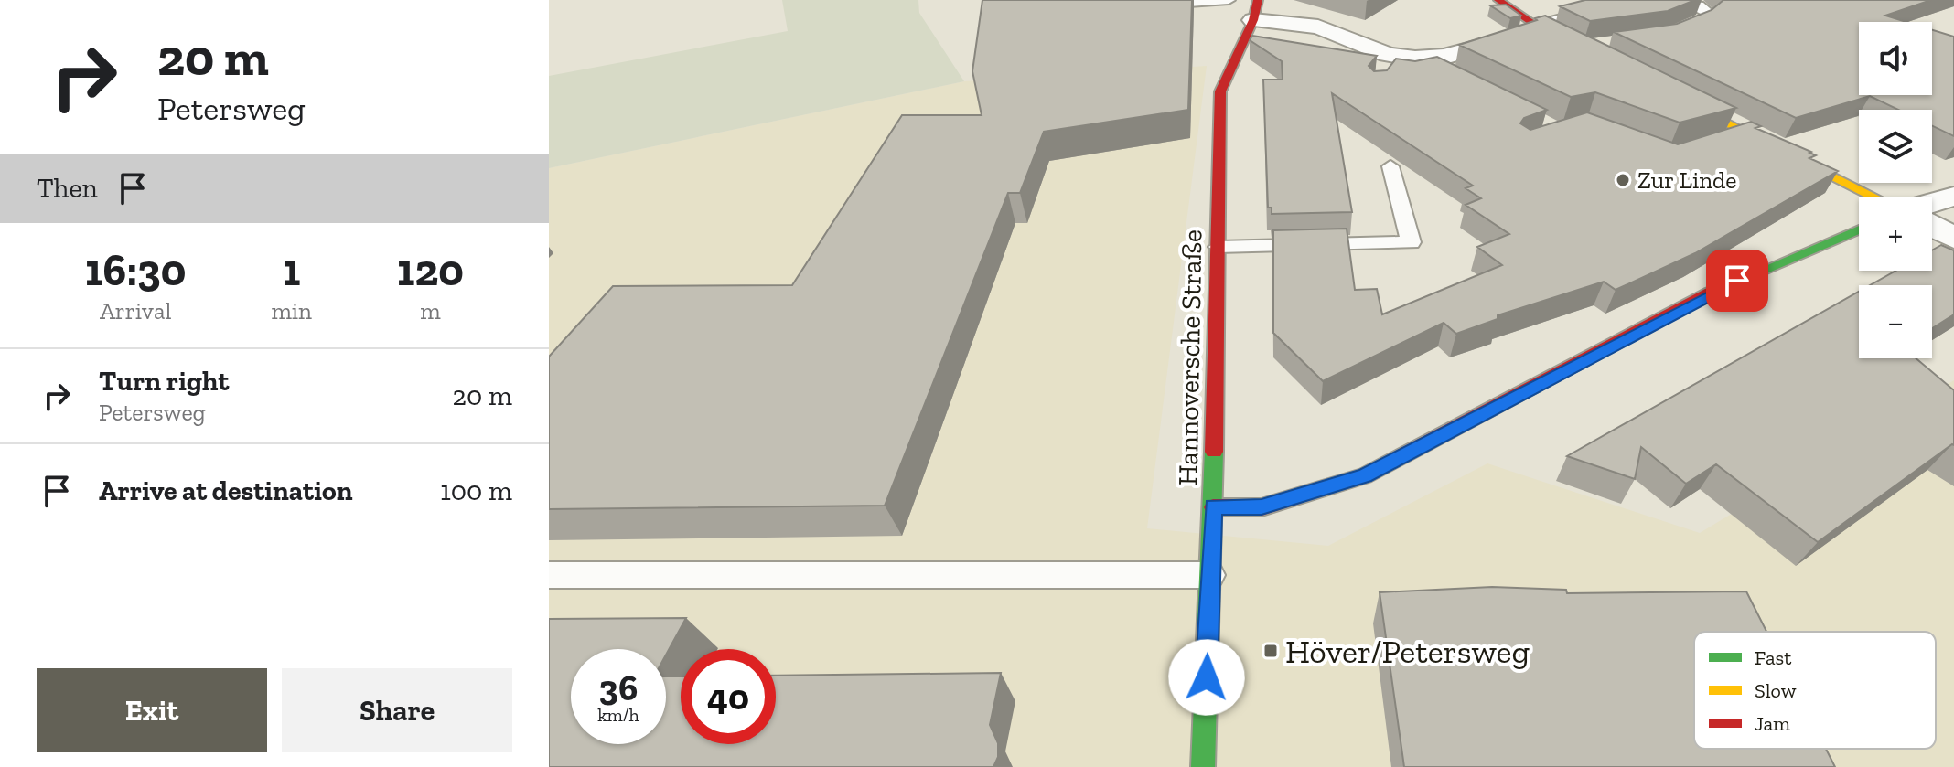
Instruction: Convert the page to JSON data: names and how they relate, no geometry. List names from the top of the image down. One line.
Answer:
{"streets":{"street":["Hannoversche Straße"]},"places":{"other":["Zur Linde"],"transit":["Höver/Petersweg"]},"legend":["Fast","Slow","Jam"],"page":{"turn":["20 m","Petersweg"],"map_buttons":["+","−"],"then":"Then","eta":["16:30","Arrival","1","min","120","m"],"list":[{"name":"Turn right","note":"Petersweg","value":"20 m"},{"name":"Arrive at destination","value":"100 m"}],"speed":"36 km/h","limit":"40","buttons":["Exit","Share"]}}
